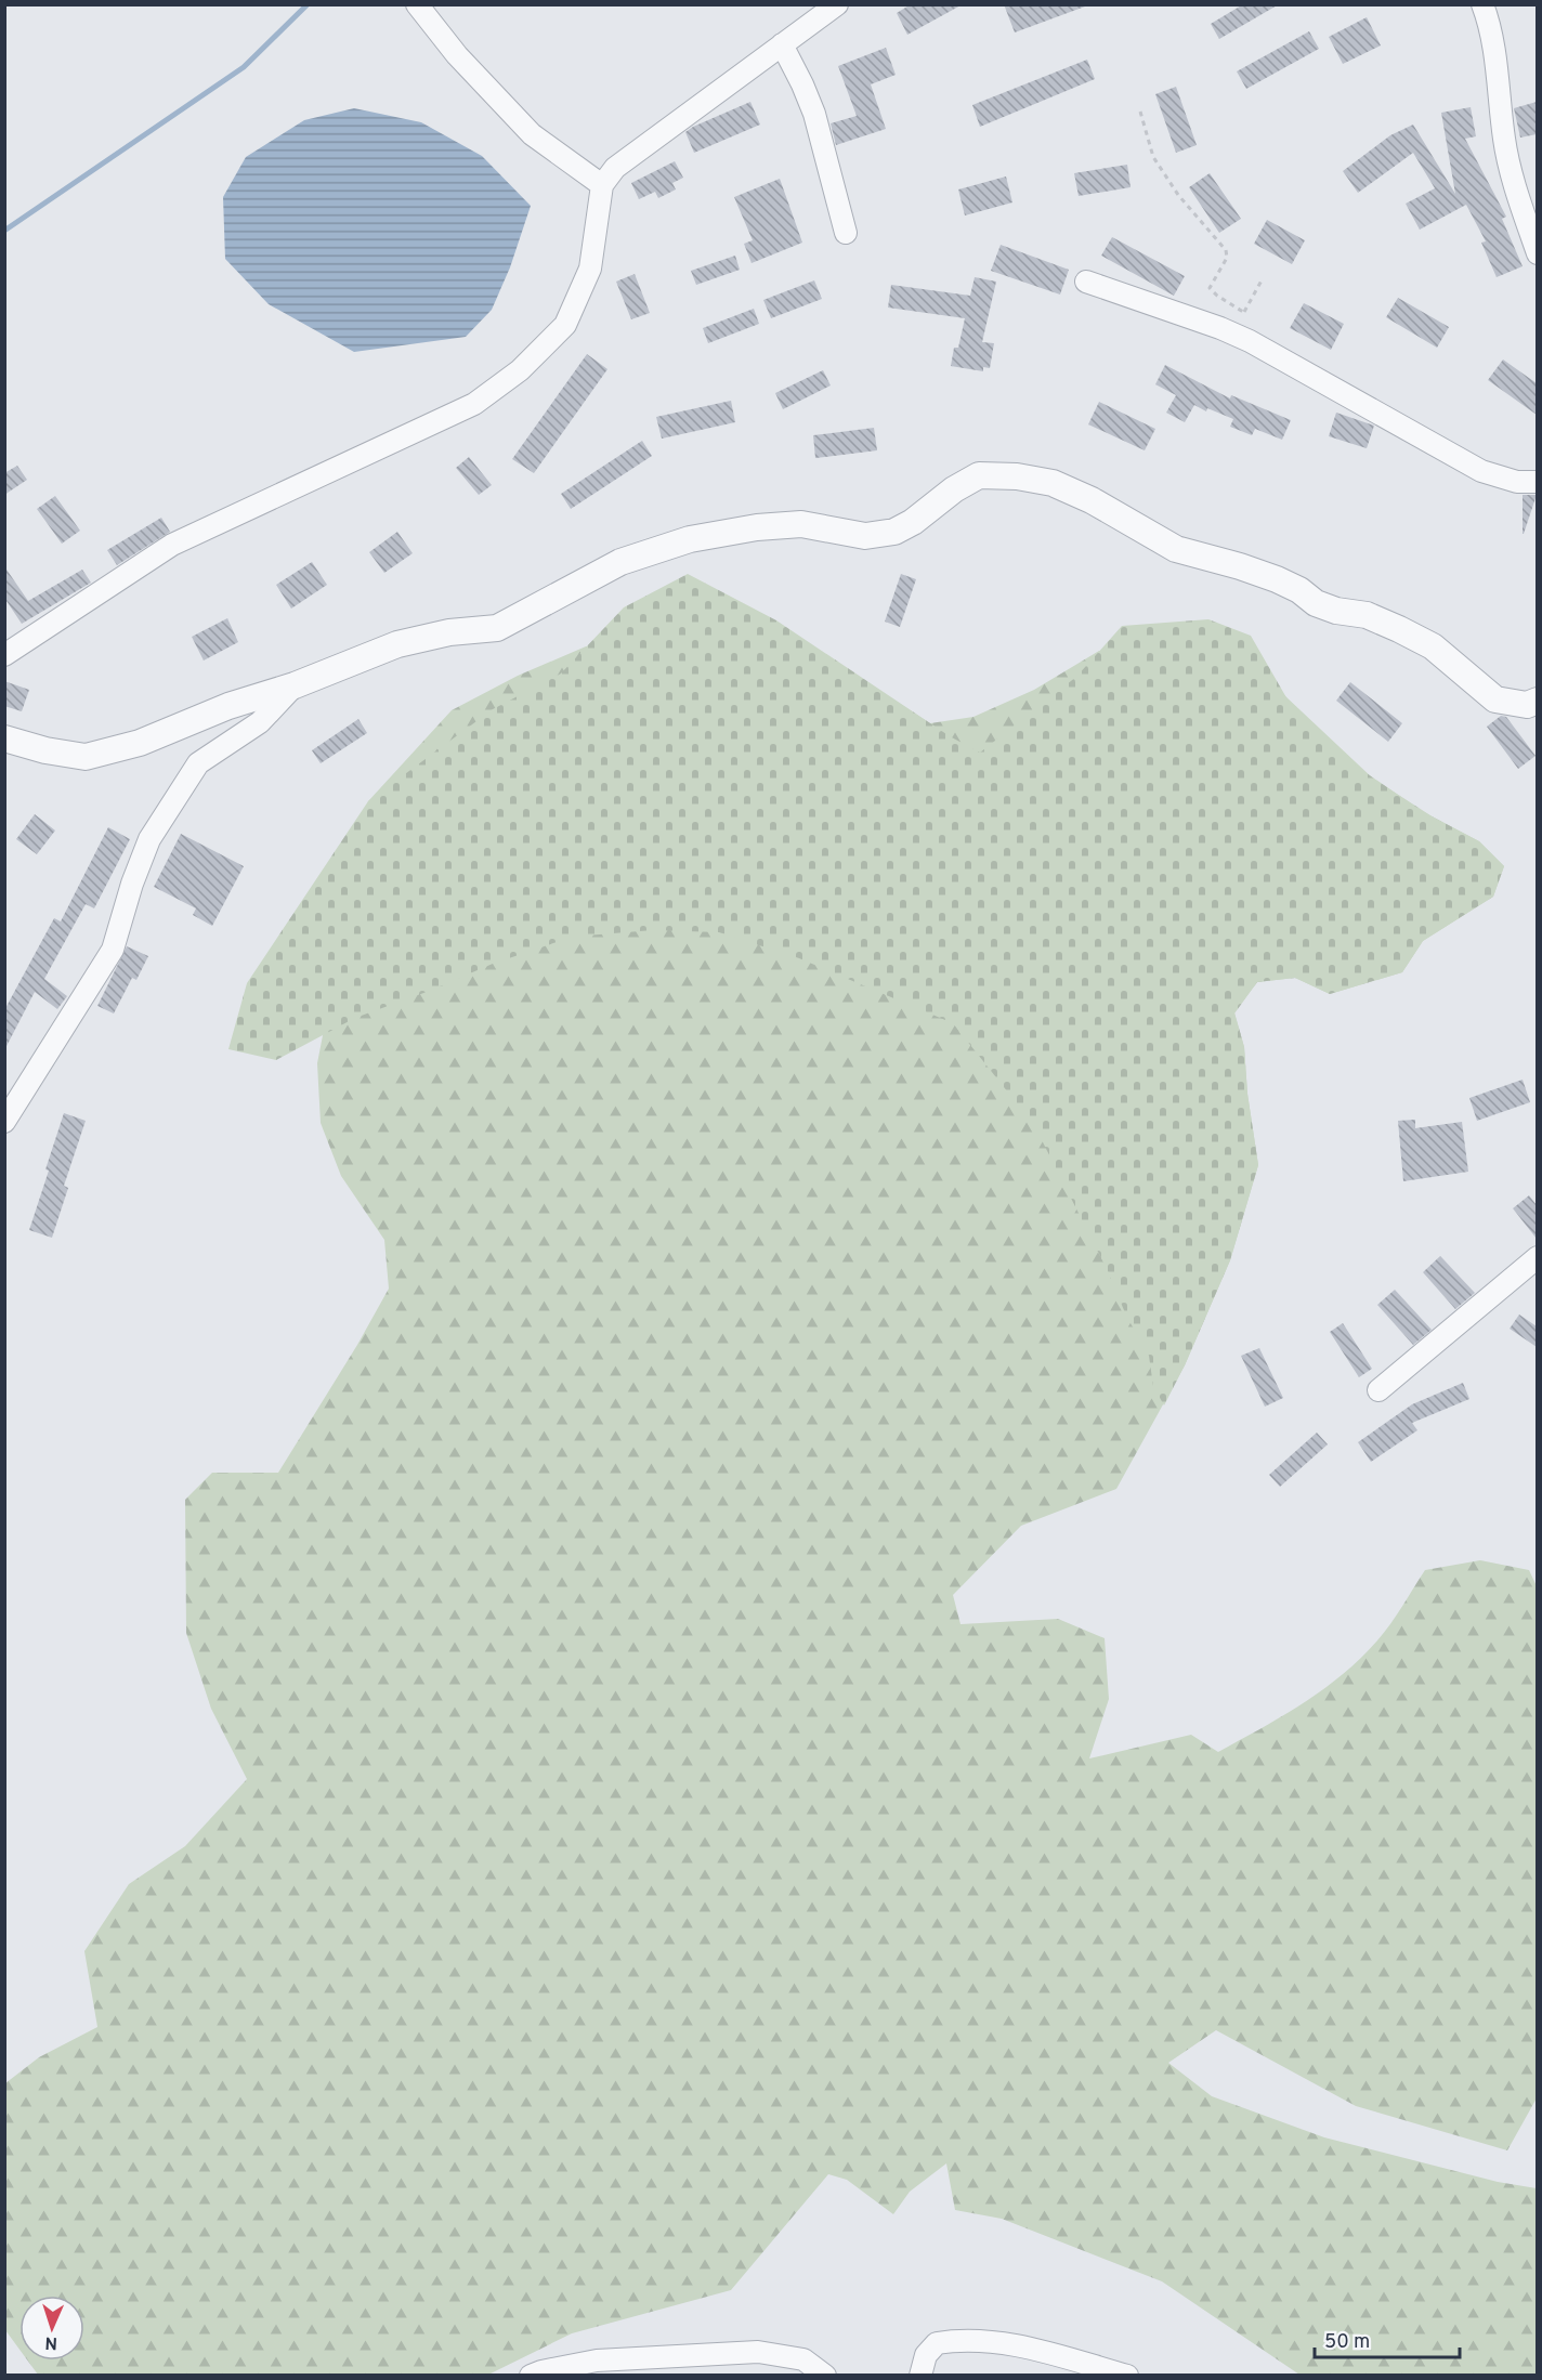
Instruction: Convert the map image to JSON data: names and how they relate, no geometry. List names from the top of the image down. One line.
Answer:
{"scale_bar":"50 m","north":"bottom"}
